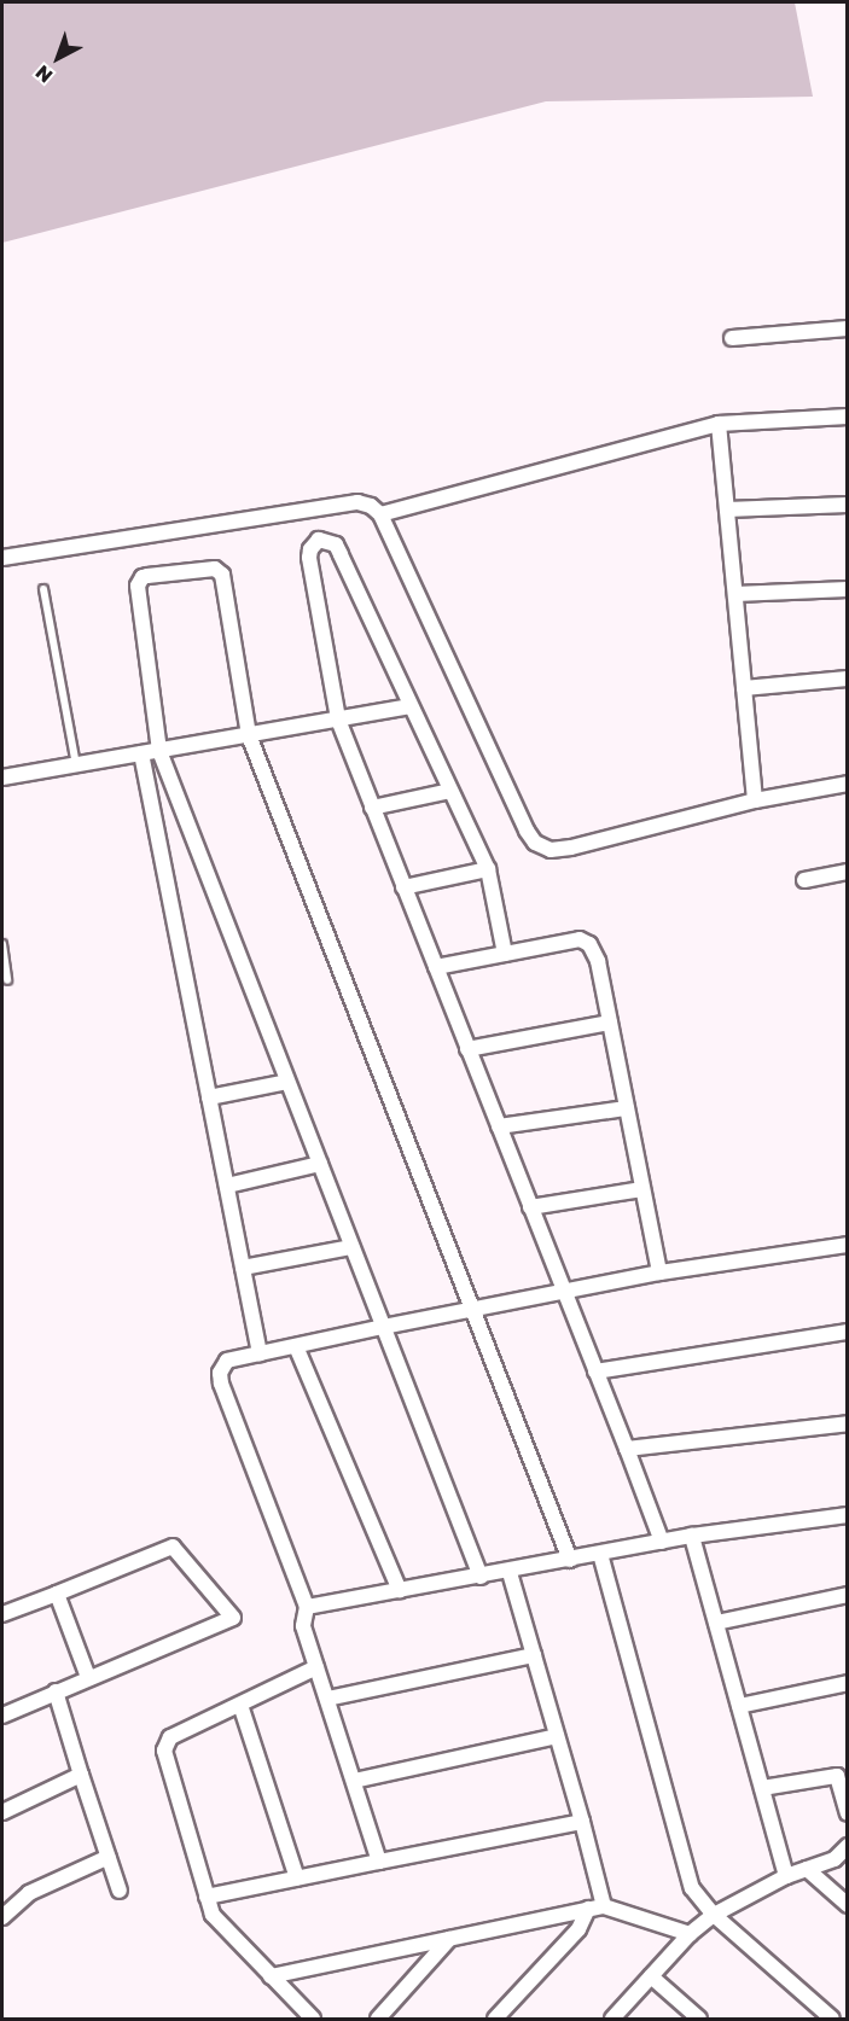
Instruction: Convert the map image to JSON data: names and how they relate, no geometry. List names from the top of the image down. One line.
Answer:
{"north":"bottom left"}
